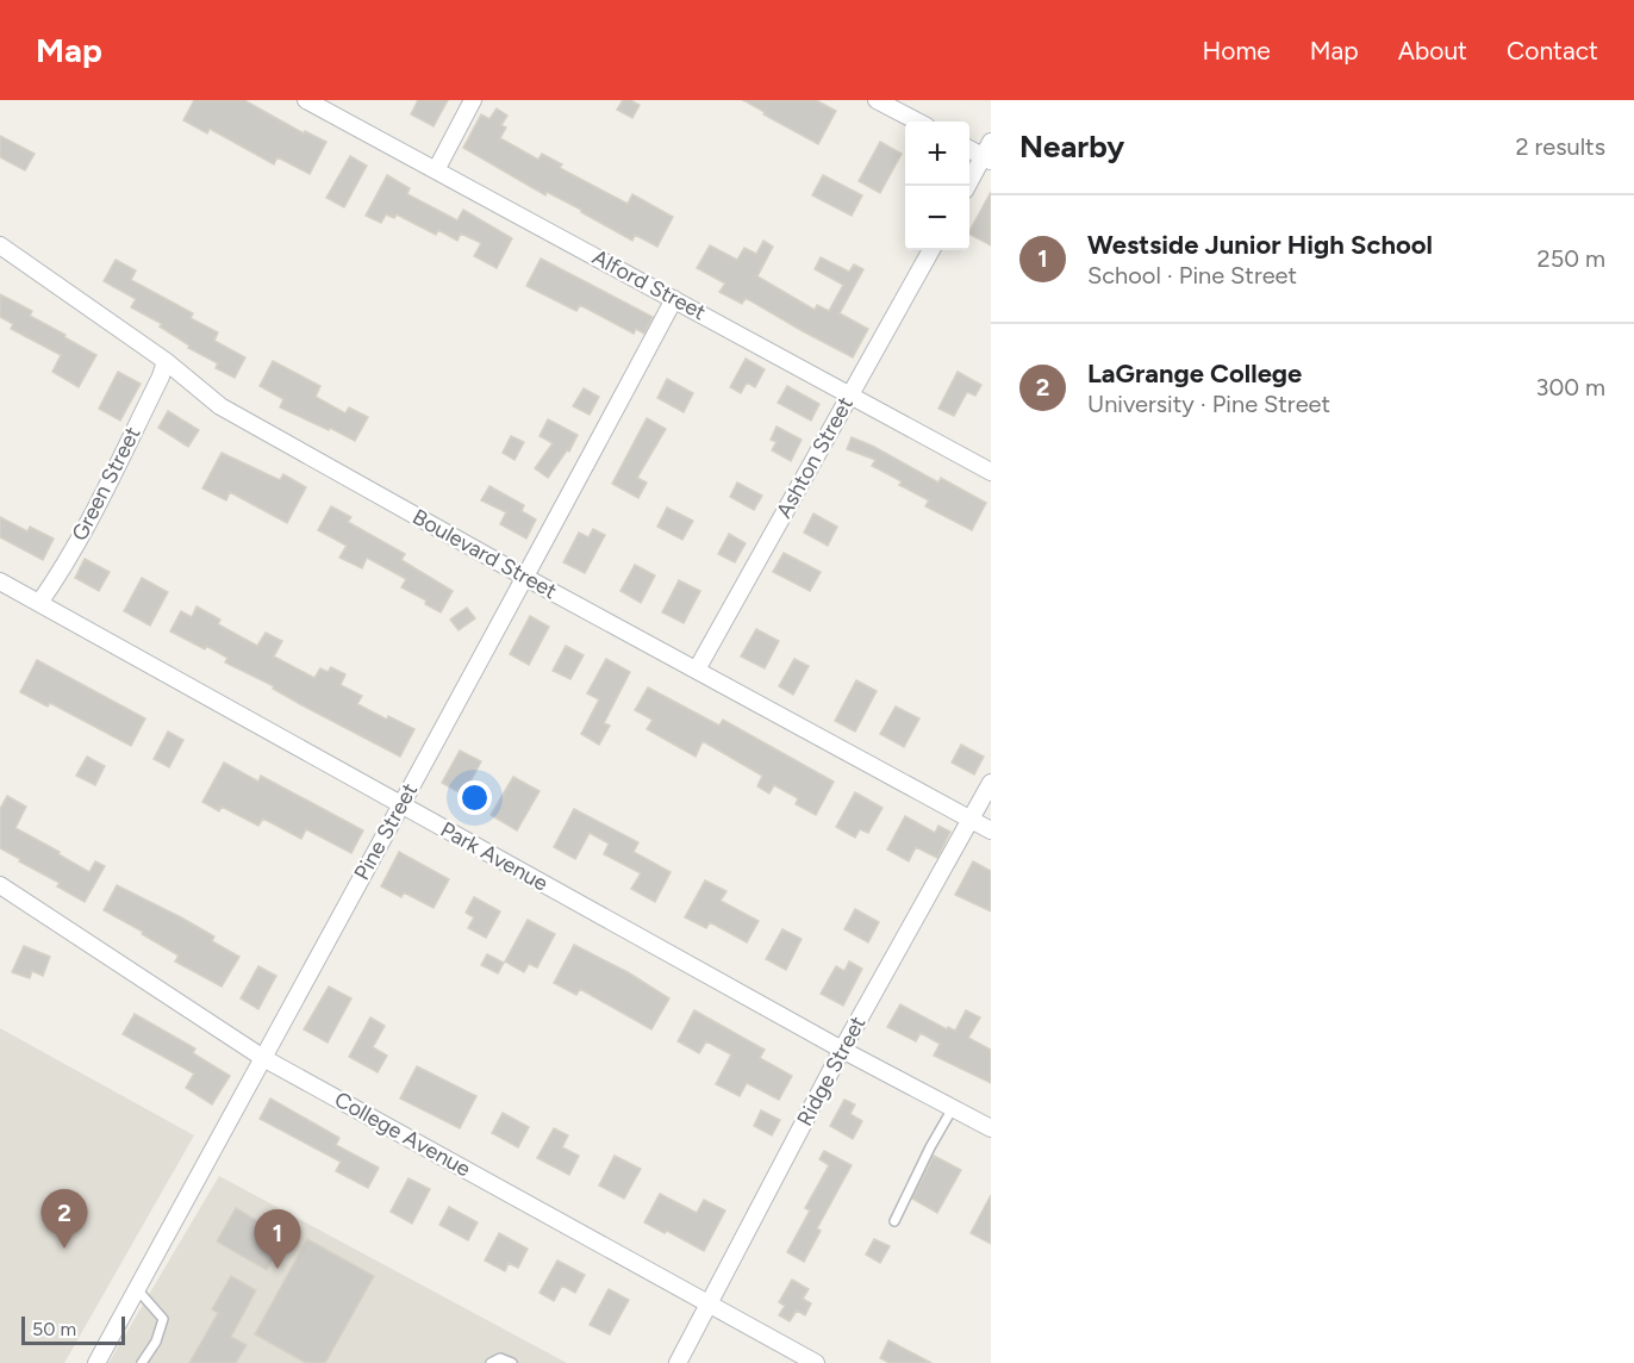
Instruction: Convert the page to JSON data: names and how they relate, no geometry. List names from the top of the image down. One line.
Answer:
{"streets":{"street":["Alford Street","Ashton Street","Green Street","Boulevard Street","Pine Street","Park Avenue","Ridge Street","College Avenue"]},"crossings":[["Alford Street","Ashton Street"],["Alford Street","Pine Street"],["Ashton Street","Boulevard Street"],["Green Street","Boulevard Street"],["Green Street","Park Avenue"],["Boulevard Street","Pine Street"],["Boulevard Street","Ridge Street"],["Pine Street","Park Avenue"],["Pine Street","College Avenue"],["Park Avenue","Ridge Street"],["Ridge Street","College Avenue"]],"scale_bar":"50 m","page":{"header":"Map","nav":["Home","Map","About","Contact"],"heading":["Nearby","2 results"],"map_buttons":["+","−"],"list":[{"mark":"1","name":"Westside Junior High School","note":"School · Pine Street","value":"250 m"},{"mark":"2","name":"LaGrange College","note":"University · Pine Street","value":"300 m"}],"pins":["2","1"],"scale":"50 m"}}
